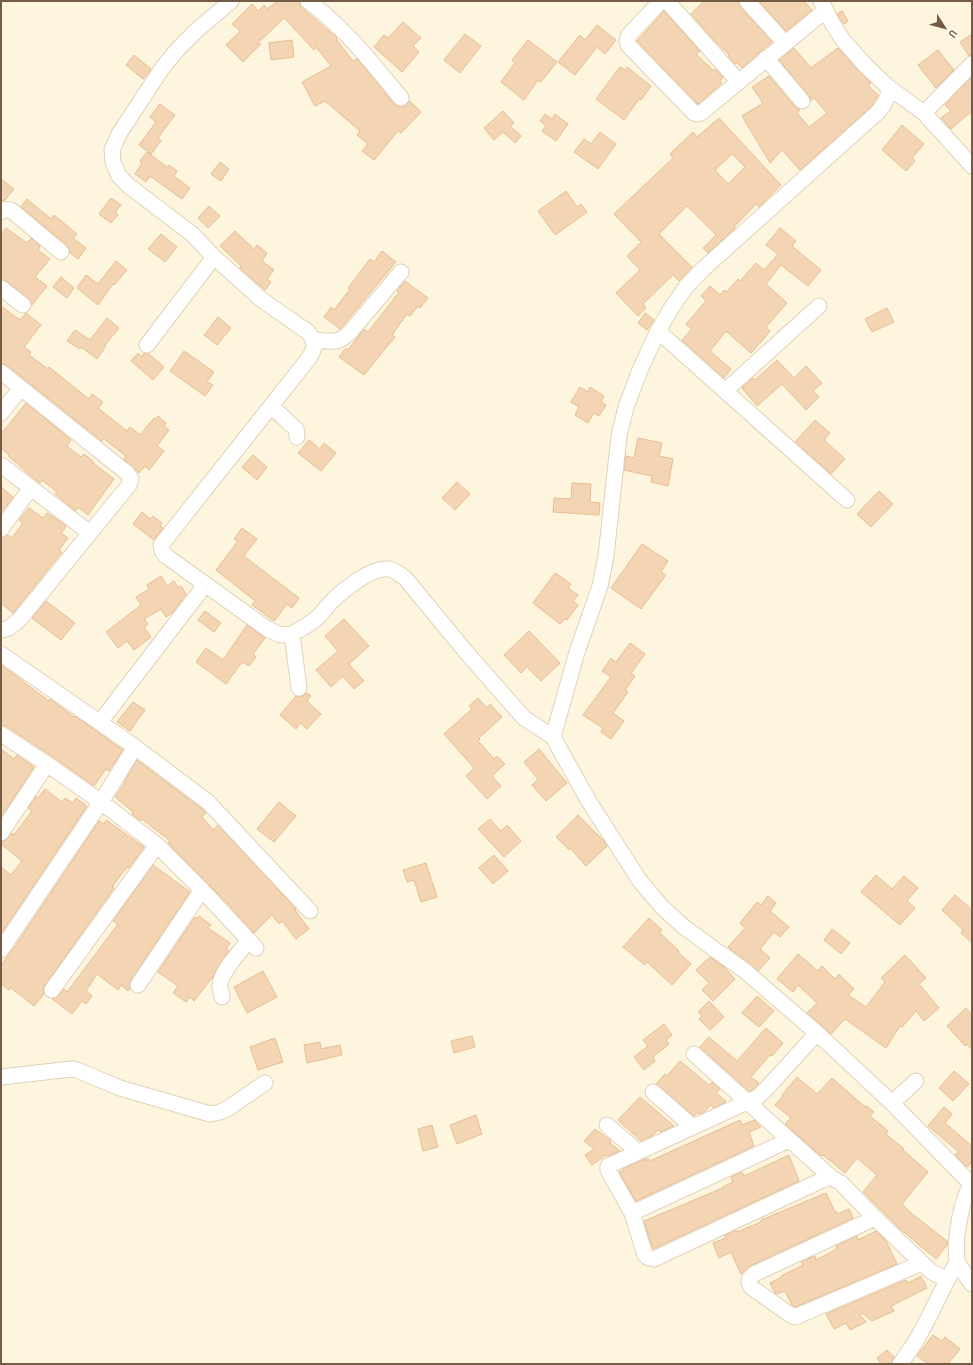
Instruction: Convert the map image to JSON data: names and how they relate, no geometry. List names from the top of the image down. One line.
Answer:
{"north":"bottom right"}
